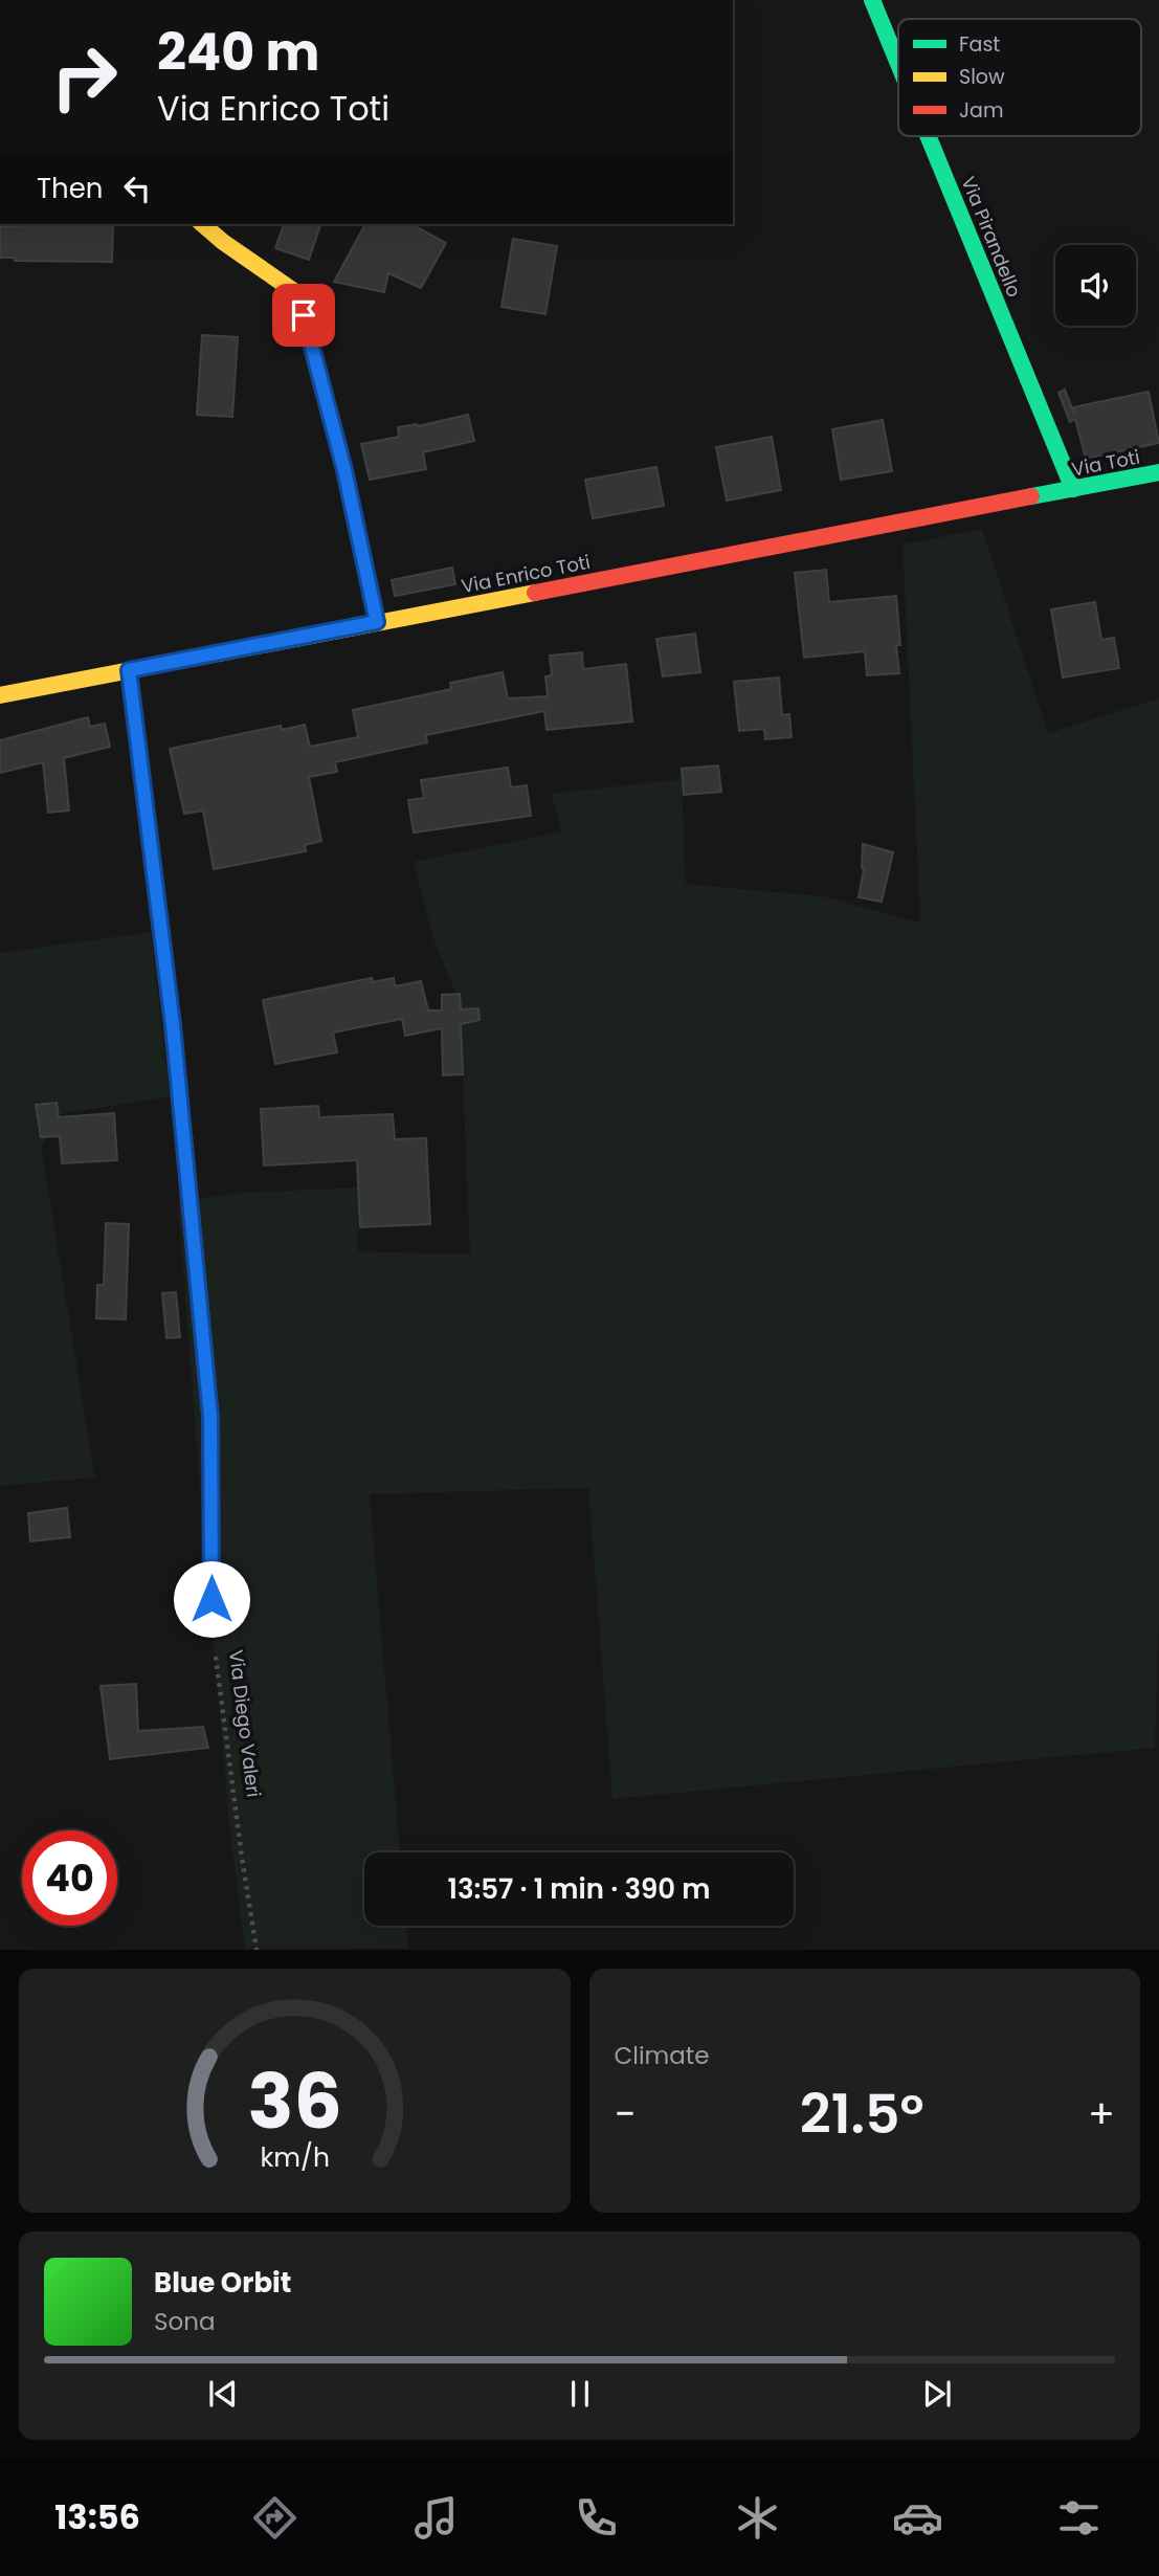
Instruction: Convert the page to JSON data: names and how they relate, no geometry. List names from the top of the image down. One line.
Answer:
{"streets":{"street":["Via Pirandello","Via Toti","Via Enrico Toti"],"path":["Via Diego Valeri"]},"crossings":[["Via Pirandello","Via Toti"],["Via Pirandello","Via Enrico Toti"],["Via Toti","Via Enrico Toti"]],"legend":["Fast","Slow","Jam"],"page":{"turn":["240 m","Via Enrico Toti"],"then":"Then","limit":"40","trip":"13:57 · 1 min · 390 m","tile":"Climate","heat":["−","21.5°","+"],"song":["Blue Orbit","Sona"],"tabs":"13:56","gauge":["36","km/h"]}}
